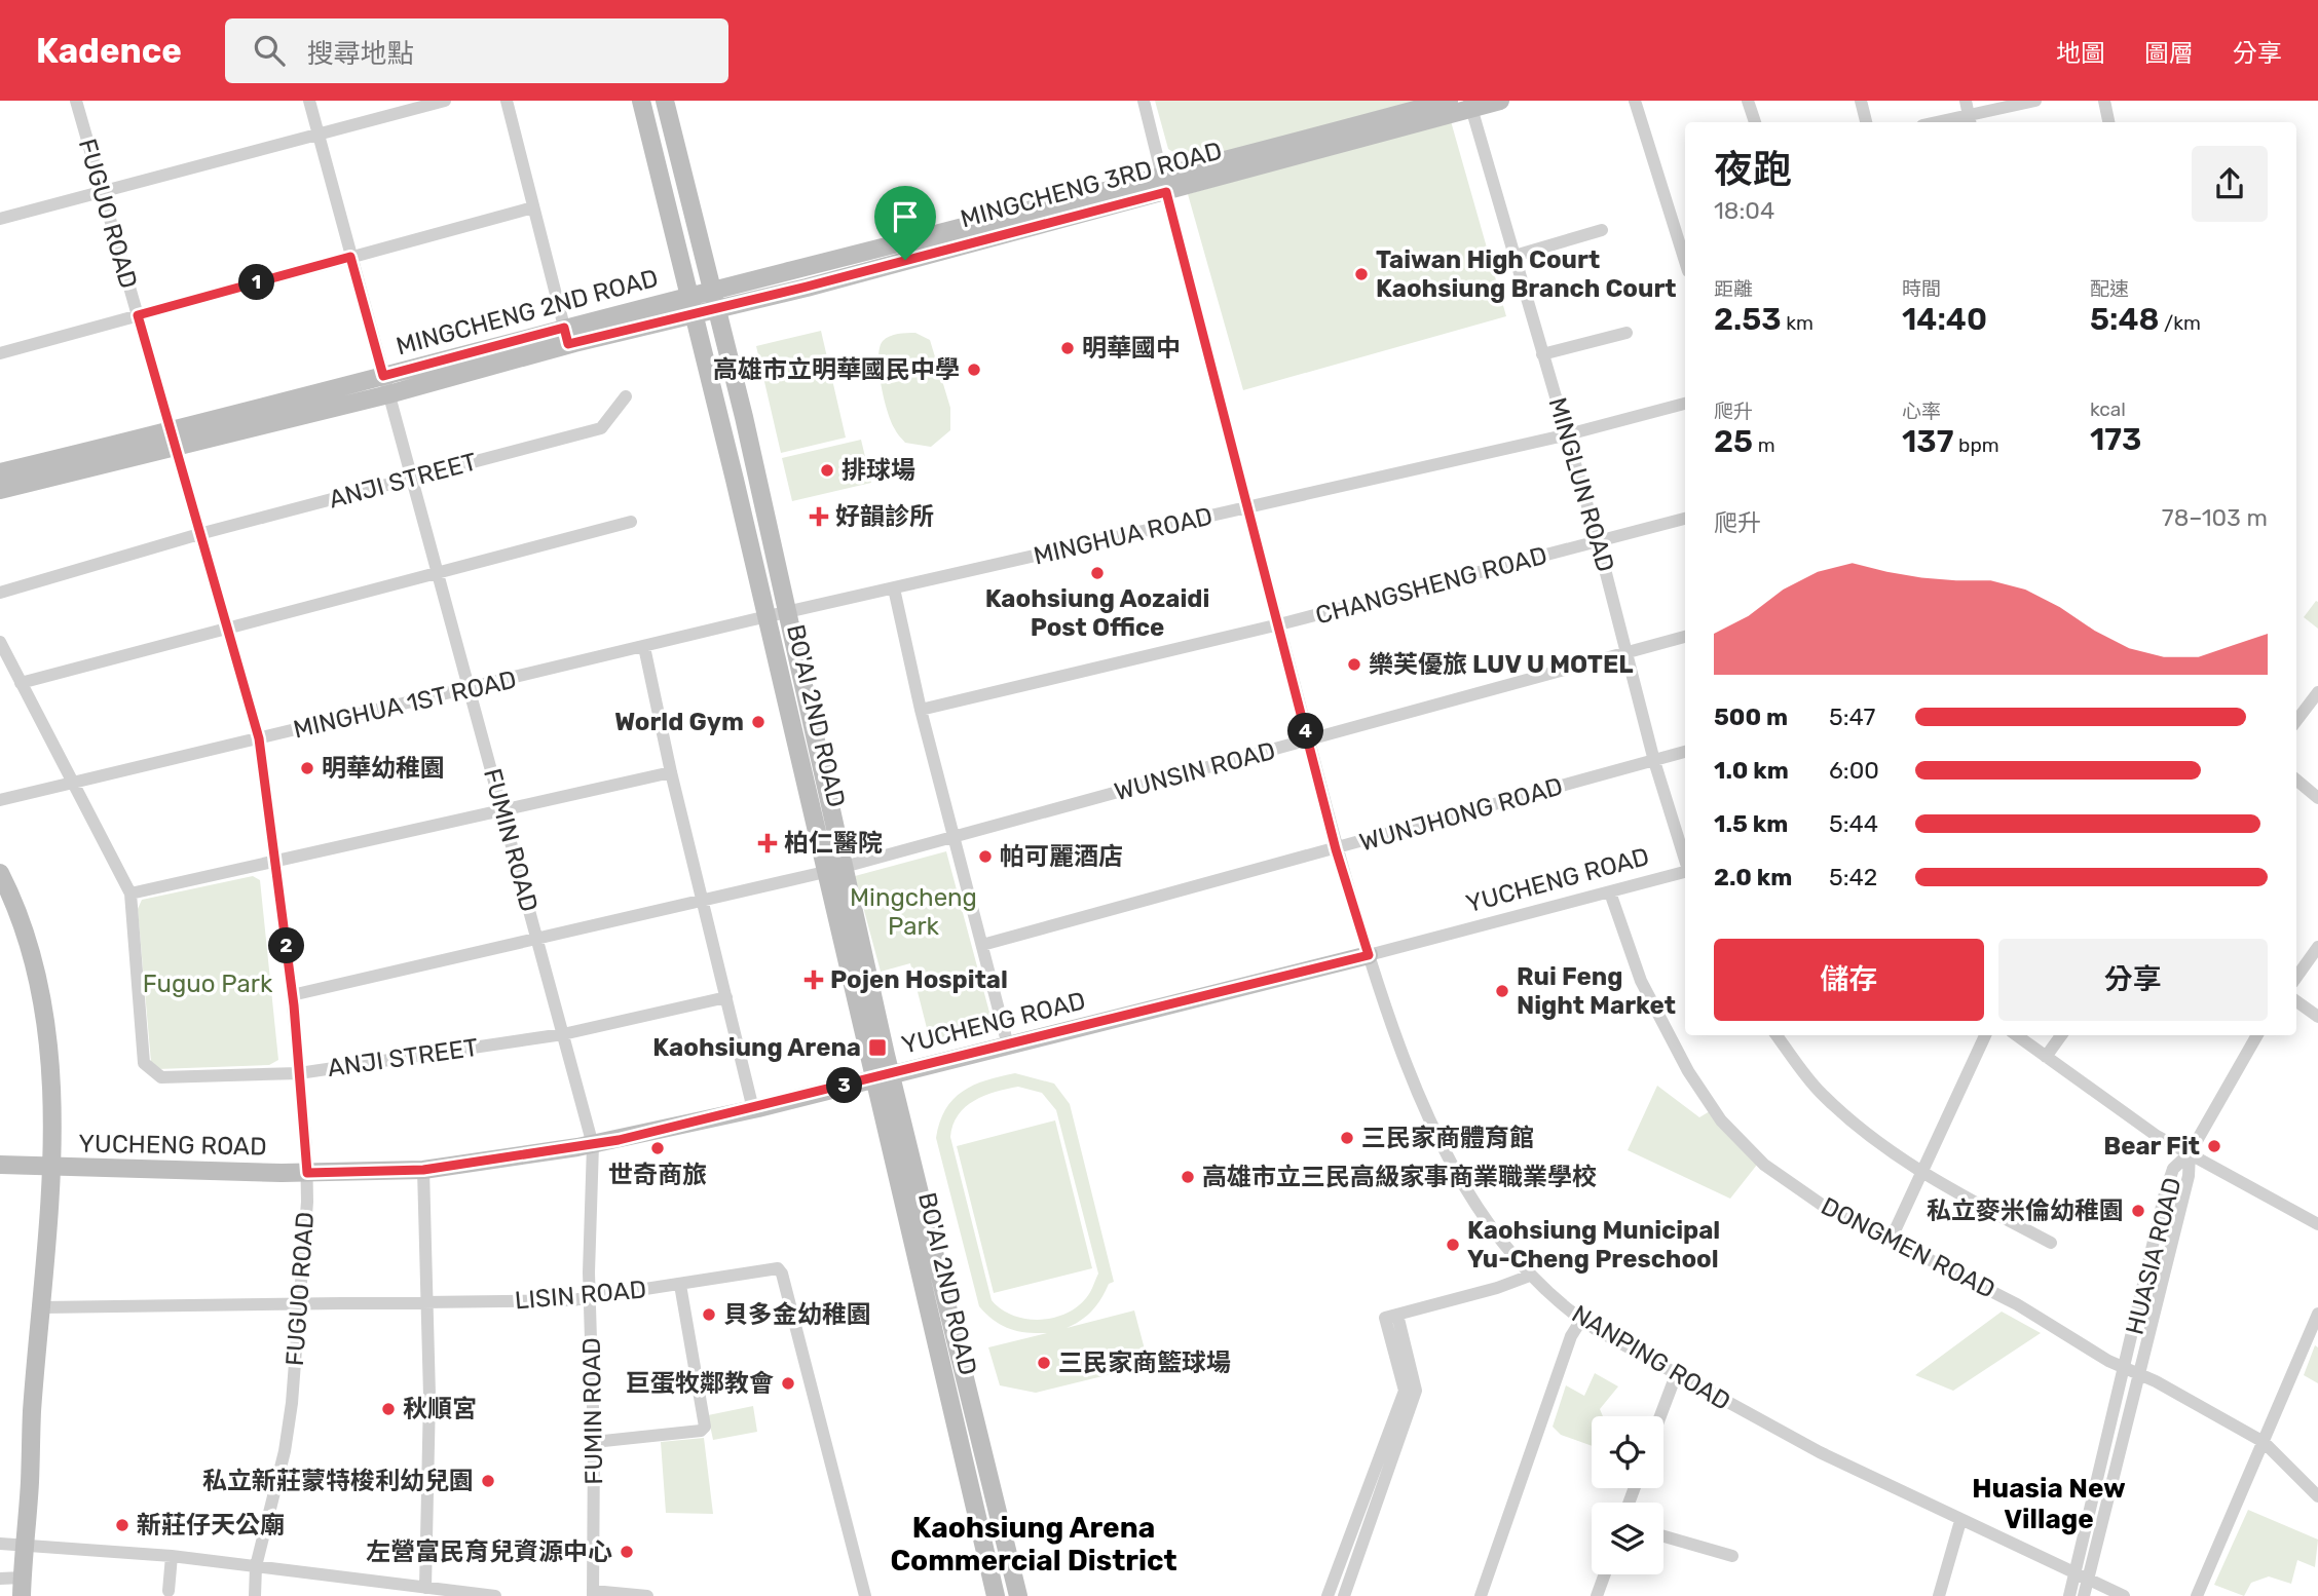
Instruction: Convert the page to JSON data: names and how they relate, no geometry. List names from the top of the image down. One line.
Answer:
{"streets":{"street":["MINGCHENG 3RD ROAD","FUGUO ROAD","MINGCHENG 2ND ROAD","ANJI STREET","MINGLUN ROAD","MINGHUA ROAD","CHANGSHENG ROAD","MINGHUA 1ST ROAD","BO'AI 2ND ROAD","WUNSIN ROAD","WUNJHONG ROAD","FUMIN ROAD","YUCHENG ROAD","DONGMEN ROAD","HUASIA ROAD","LISIN ROAD","NANPING ROAD"]},"crossings":[["MINGCHENG 3RD ROAD","MINGCHENG 2ND ROAD"],["MINGCHENG 3RD ROAD","MINGLUN ROAD"],["MINGCHENG 3RD ROAD","BO'AI 2ND ROAD"],["MINGCHENG 3RD ROAD","NANPING ROAD"],["FUGUO ROAD","MINGCHENG 2ND ROAD"],["FUGUO ROAD","ANJI STREET"],["FUGUO ROAD","MINGHUA 1ST ROAD"],["FUGUO ROAD","WUNSIN ROAD"],["FUGUO ROAD","YUCHENG ROAD"],["FUGUO ROAD","LISIN ROAD"],["MINGCHENG 2ND ROAD","BO'AI 2ND ROAD"],["MINGCHENG 2ND ROAD","FUMIN ROAD"],["ANJI STREET","MINGHUA 1ST ROAD"],["ANJI STREET","FUMIN ROAD"],["MINGLUN ROAD","MINGHUA ROAD"],["MINGLUN ROAD","CHANGSHENG ROAD"],["MINGLUN ROAD","WUNSIN ROAD"],["MINGLUN ROAD","WUNJHONG ROAD"],["MINGHUA ROAD","MINGHUA 1ST ROAD"],["MINGHUA ROAD","BO'AI 2ND ROAD"],["MINGHUA ROAD","NANPING ROAD"],["CHANGSHENG ROAD","NANPING ROAD"],["MINGHUA 1ST ROAD","BO'AI 2ND ROAD"],["MINGHUA 1ST ROAD","FUMIN ROAD"],["BO'AI 2ND ROAD","WUNSIN ROAD"],["BO'AI 2ND ROAD","YUCHENG ROAD"],["WUNSIN ROAD","FUMIN ROAD"],["WUNSIN ROAD","NANPING ROAD"],["WUNJHONG ROAD","NANPING ROAD"],["FUMIN ROAD","YUCHENG ROAD"],["FUMIN ROAD","LISIN ROAD"],["YUCHENG ROAD","DONGMEN ROAD"],["YUCHENG ROAD","NANPING ROAD"],["DONGMEN ROAD","HUASIA ROAD"],["HUASIA ROAD","NANPING ROAD"]],"districts":["Huasia New Village","Kaohsiung Arena Commercial District"],"parks":["Mingcheng Park","Fuguo Park"],"places":{"other":["Taiwan High Court Kaohsiung Branch Court","明華國中","高雄市立明華國民中學","排球場","Kaohsiung Aozaidi Post Office","樂芙優旅 LUV U MOTEL","World Gym","明華幼稚園","帕可麗酒店","Rui Feng Night Market","三民家商體育館","Bear Fit","世奇商旅","高雄市立三民高級家事商業職業學校","私立麥米倫幼稚園","Kaohsiung Municipal Yu-Cheng Preschool","貝多金幼稚園","三民家商籃球場","巨蛋牧鄰教會","秋順宮","私立新莊蒙特梭利幼兒園","新莊仔天公廟","左營富民育兒資源中心"],"health":["好韻診所","柏仁醫院","Pojen Hospital"],"transit":["Kaohsiung Arena"]},"page":{"header":"Kadence","search":"搜尋地點","nav":["地圖","圖層","分享"],"heading":["夜跑","18:04"],"stats":[["距離","2.53 km"],["時間","14:40"],["配速","5:48 /km"],["爬升","25 m"],["心率","137 bpm"],["kcal","173"]],"pins":["1","4","2","3"],"chart":["爬升","78–103 m"],"list":[{"name":"500 m","note":"5:47"},{"name":"1.0 km","note":"6:00"},{"name":"1.5 km","note":"5:44"},{"name":"2.0 km","note":"5:42"}],"buttons":["儲存","分享"]}}
